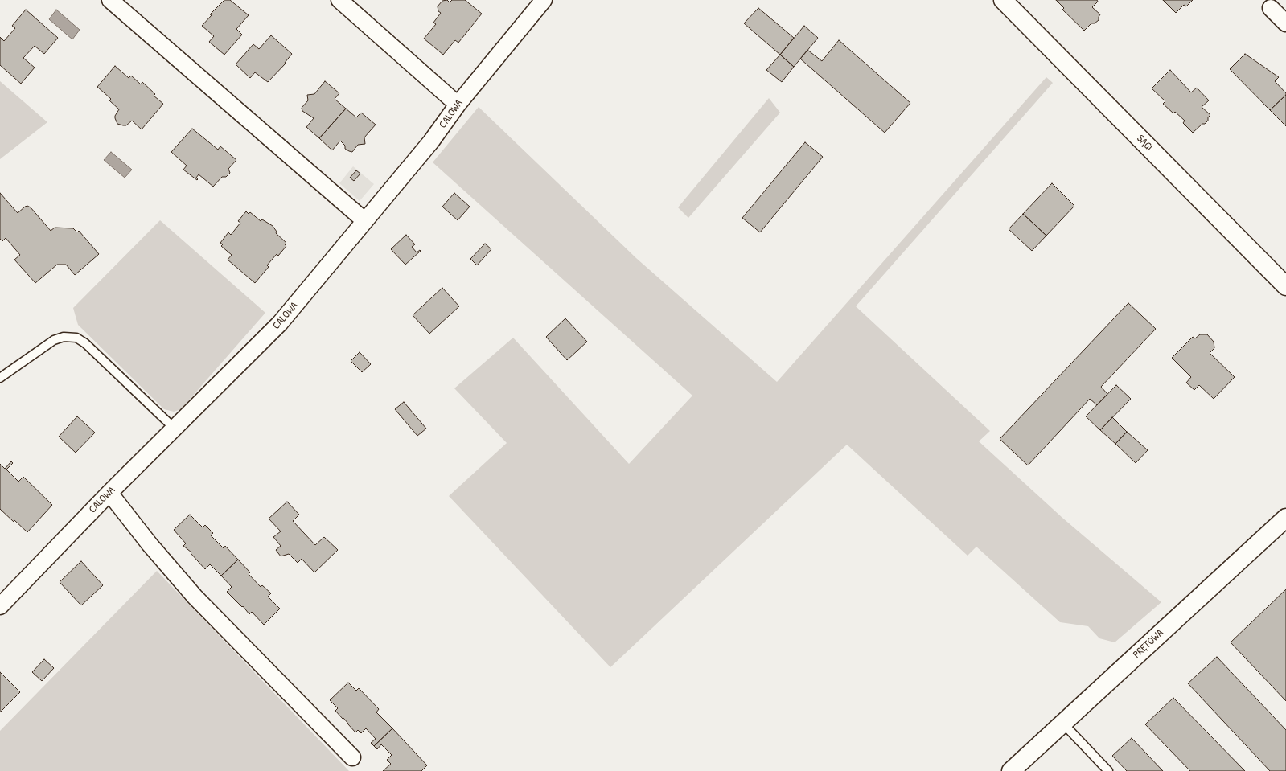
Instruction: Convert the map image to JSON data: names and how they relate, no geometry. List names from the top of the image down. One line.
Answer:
{"streets":{"street":["CALOWA","SĄGI","PRĘTOWA"]}}
